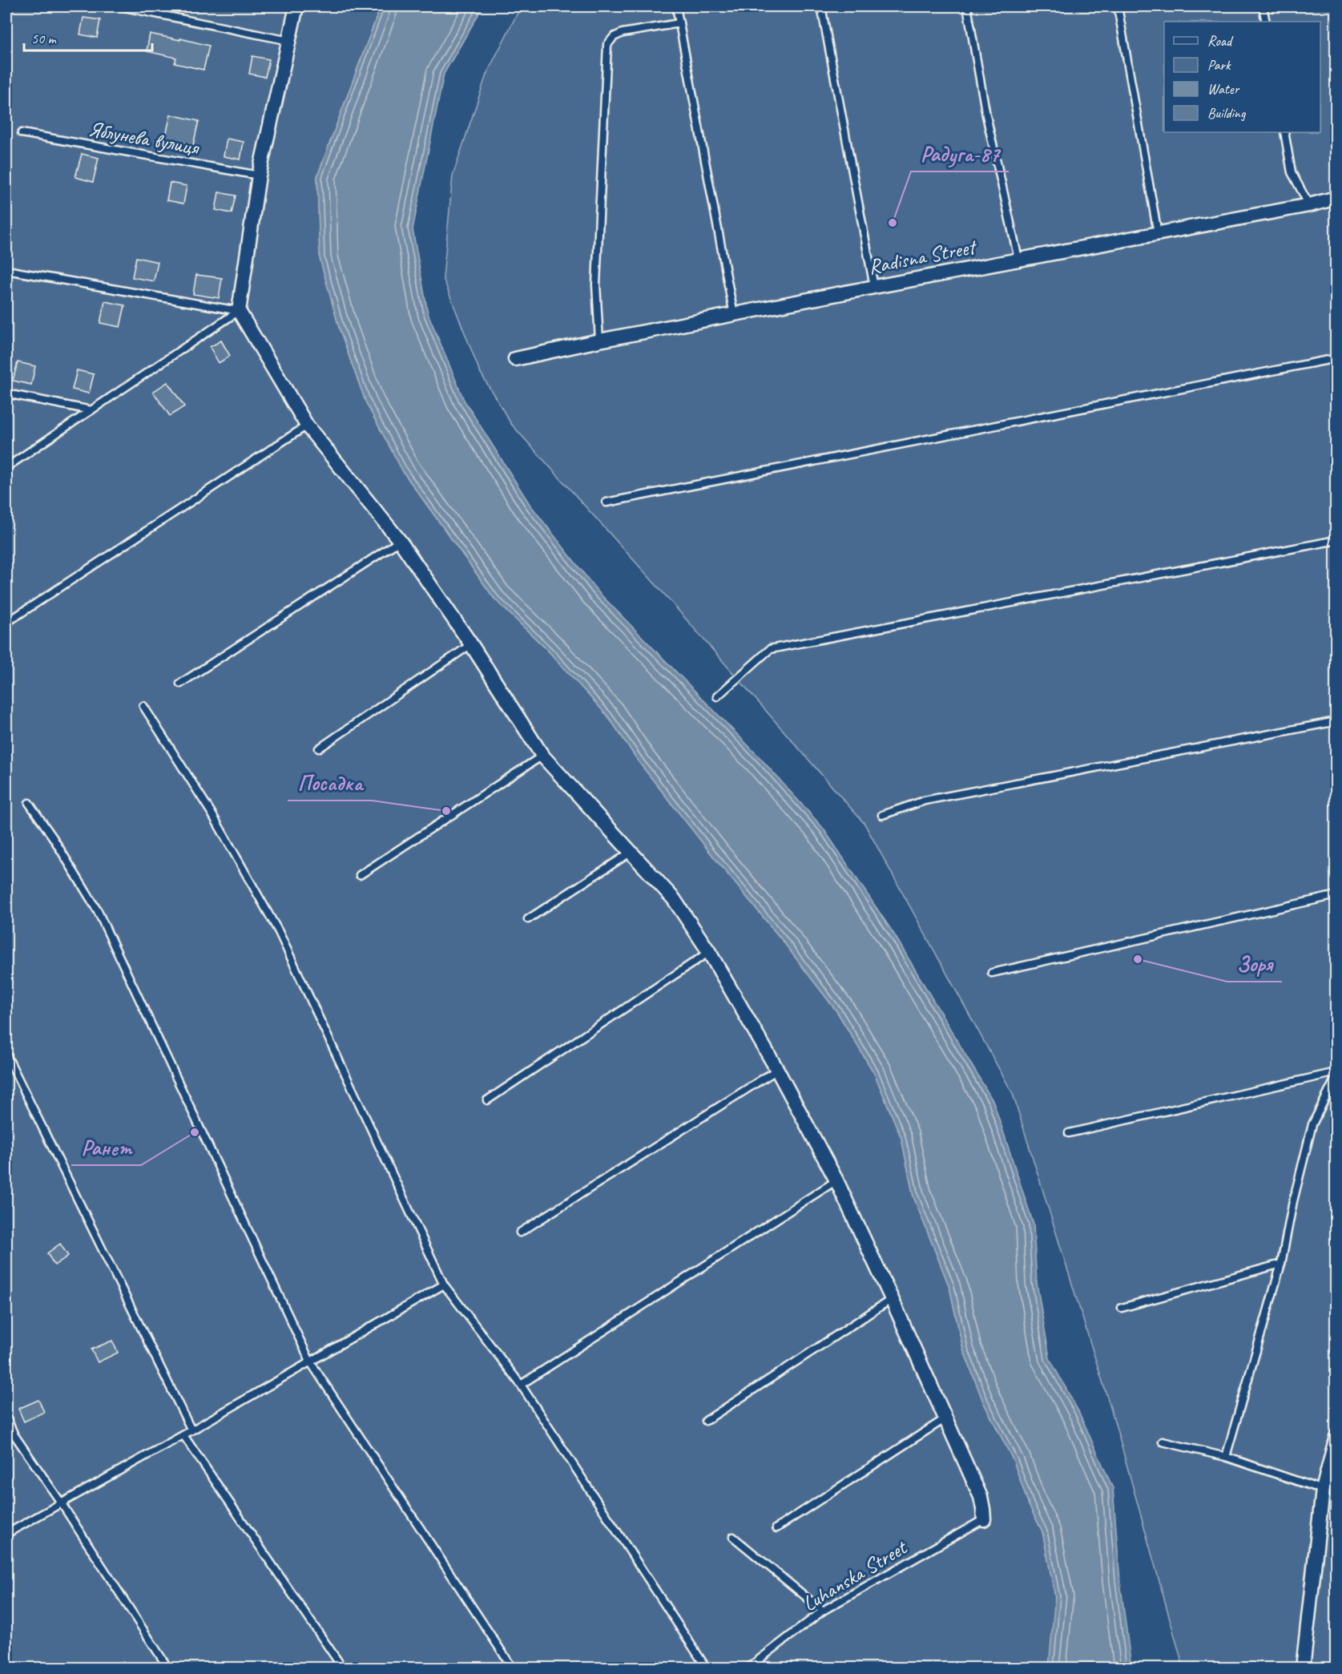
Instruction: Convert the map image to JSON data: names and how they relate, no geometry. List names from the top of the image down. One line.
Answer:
{"streets":{"street":["Radisna Street"],"lane":["Яблунева вулиця","Luhanska Street"]},"places":["Радуга-87","Посадка","Зоря","Ранет"],"legend":["Road","Park","Water","Building"],"scale_bar":"50 m"}
